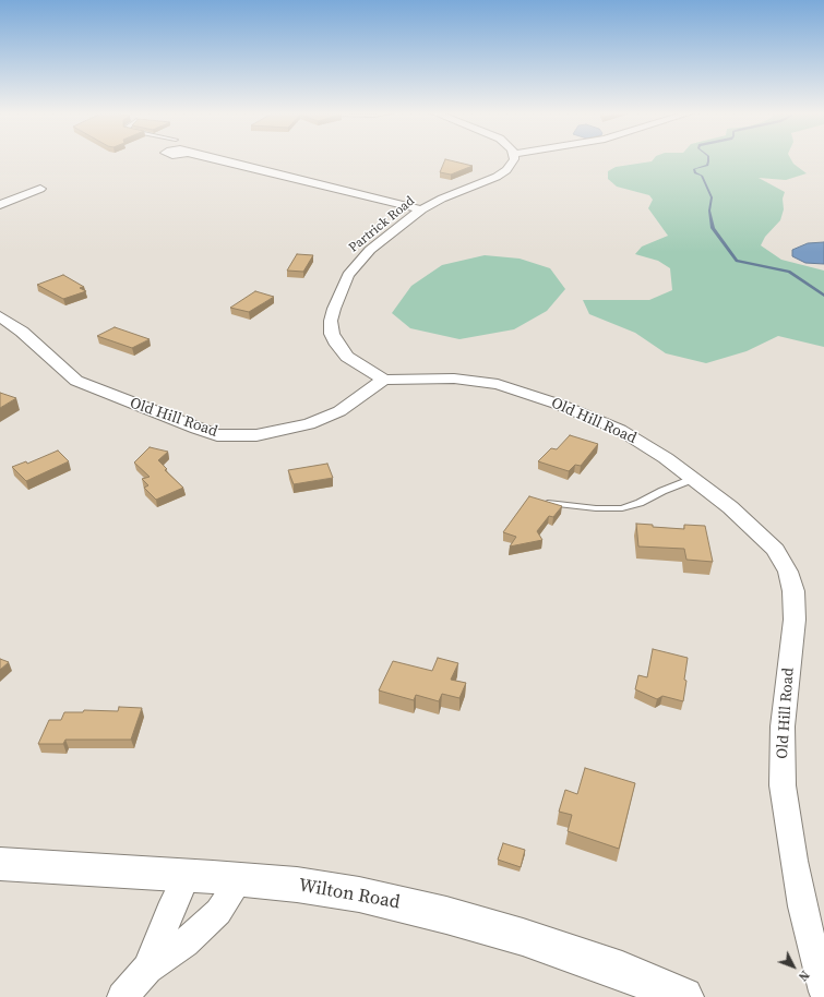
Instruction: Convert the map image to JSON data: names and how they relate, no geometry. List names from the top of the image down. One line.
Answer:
{"streets":{"main road":["Wilton Road"],"street":["Partrick Road","Old Hill Road"]},"crossings":[["Partrick Road","Old Hill Road"]],"north":"bottom right"}
